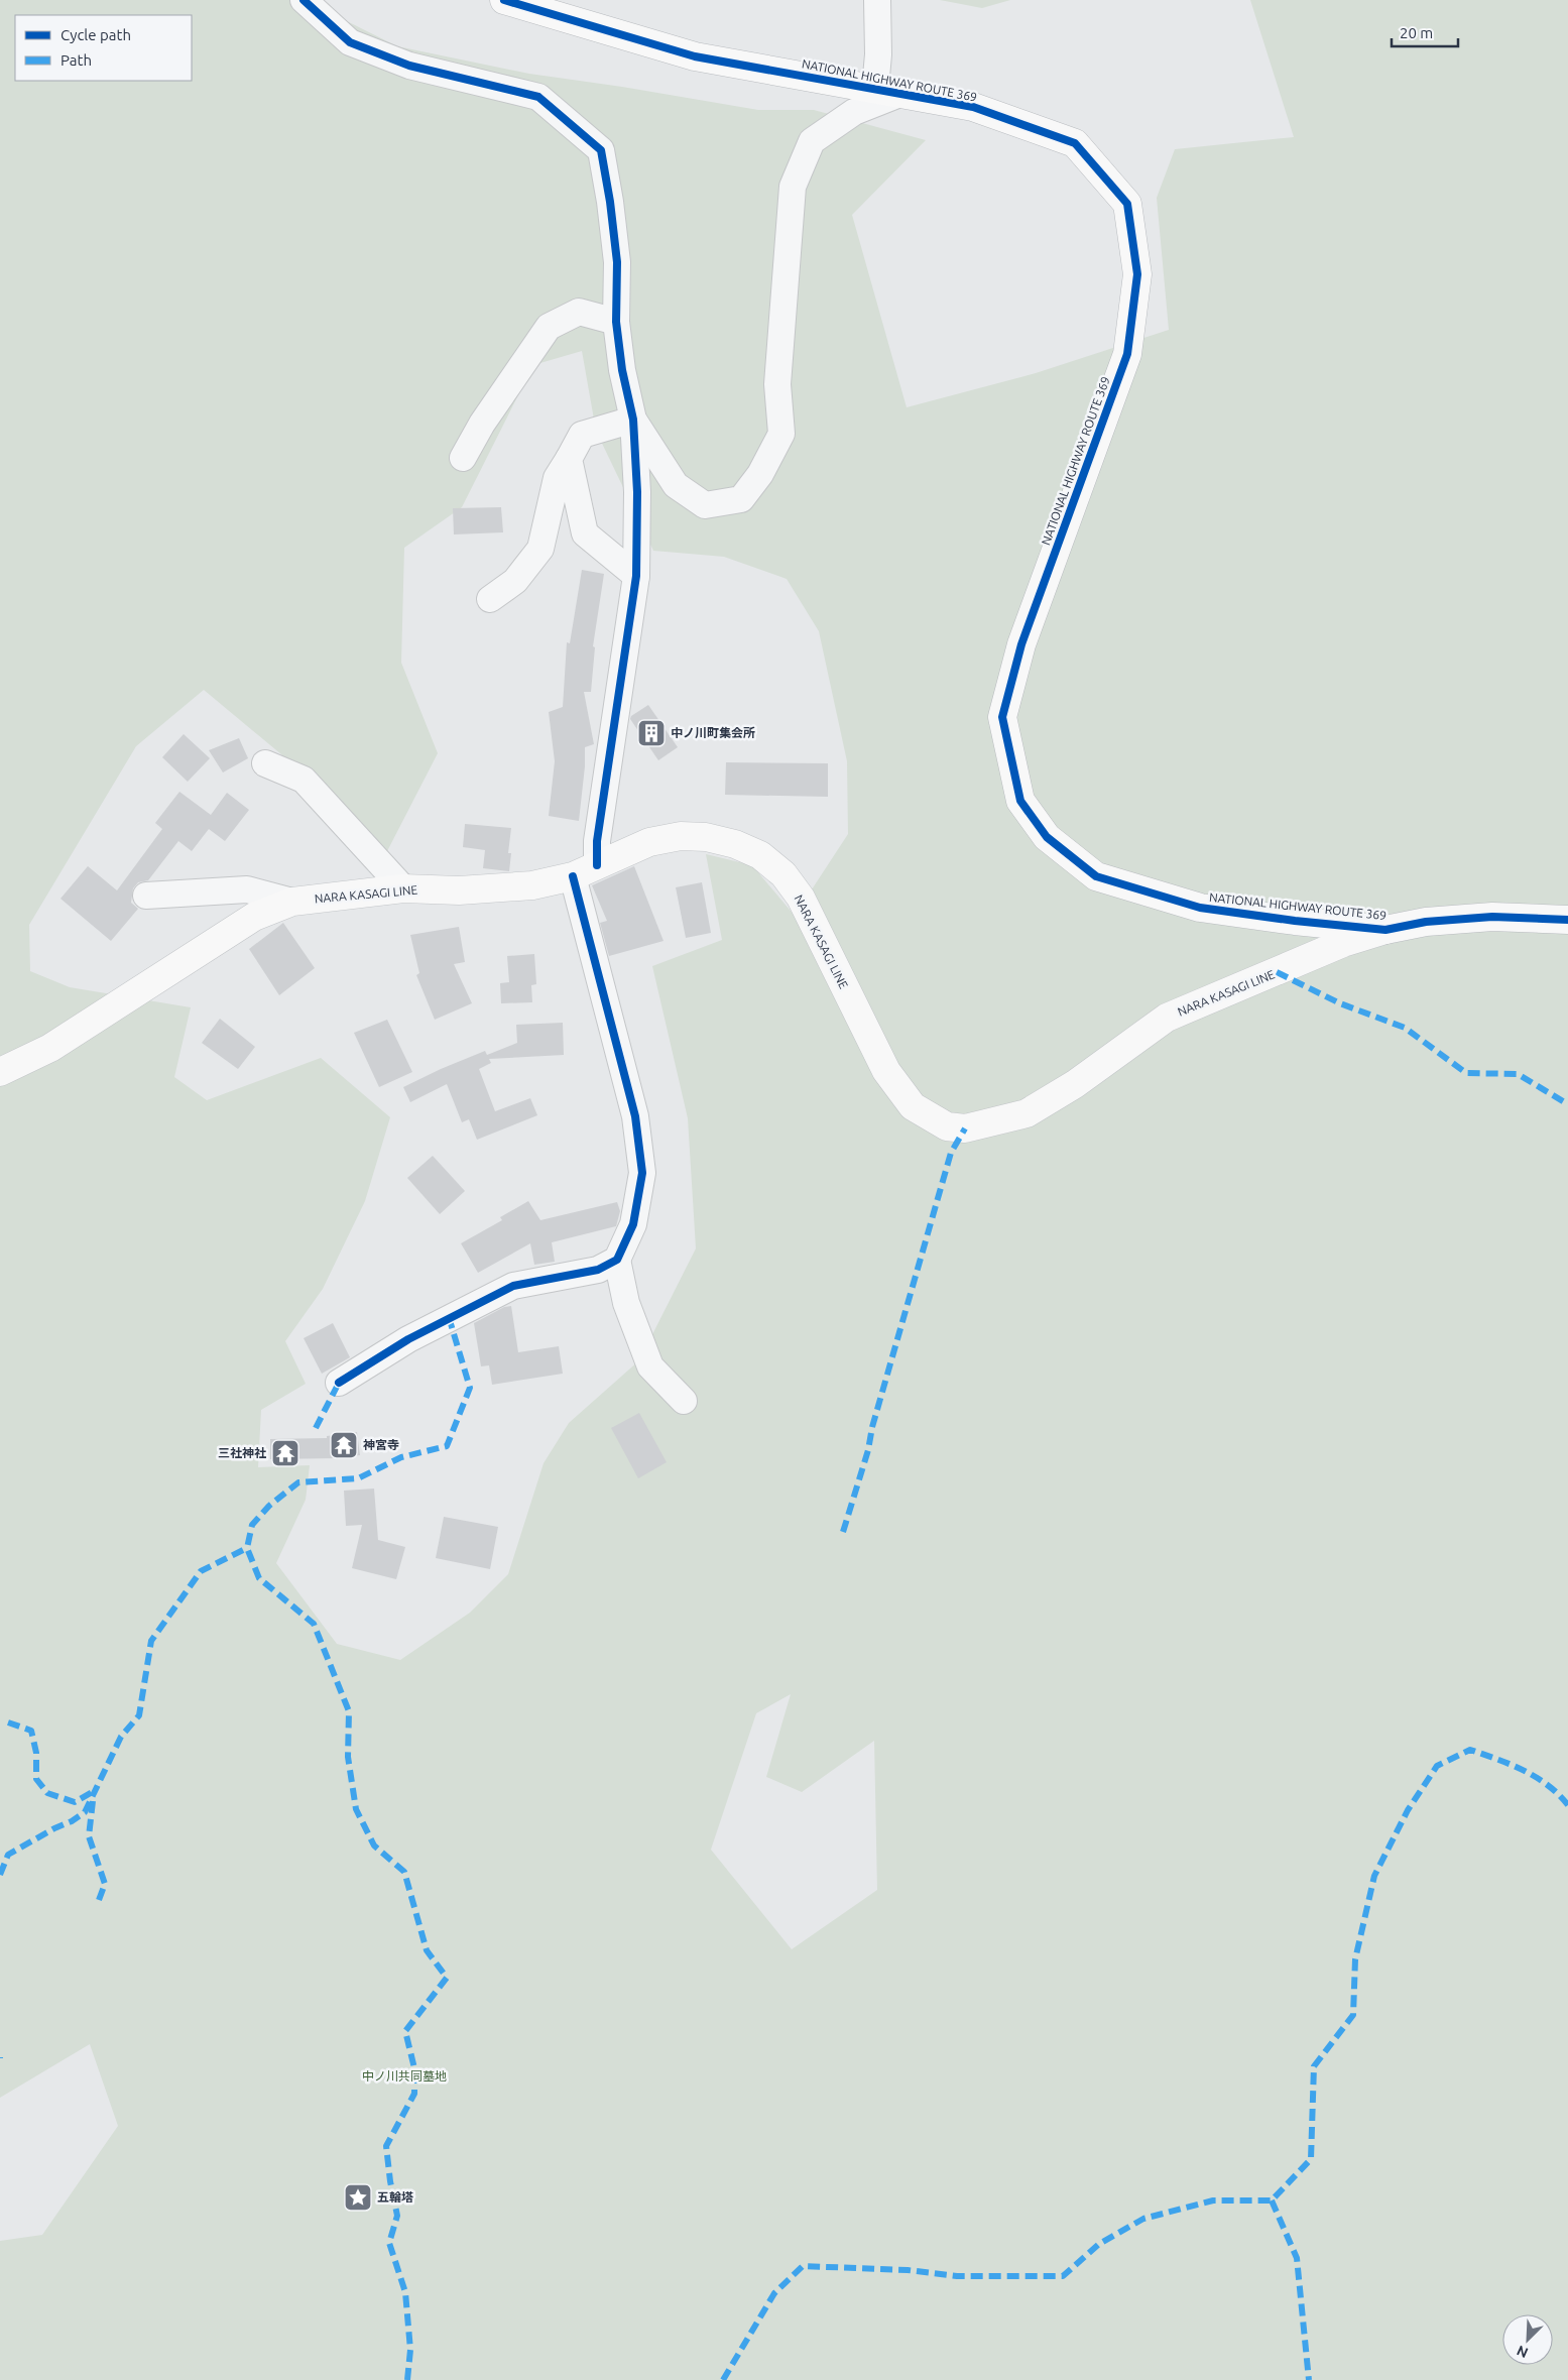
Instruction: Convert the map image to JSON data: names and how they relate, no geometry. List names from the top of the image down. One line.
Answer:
{"streets":{"main road":["NATIONAL HIGHWAY ROUTE 369","NARA KASAGI LINE"]},"crossings":[["NATIONAL HIGHWAY ROUTE 369","NARA KASAGI LINE"]],"parks":["中ノ川共同墓地"],"places":{"building":["中ノ川町集会所"],"temple":["神宮寺","三社神社"],"place":["五輪塔"]},"legend":["Cycle path","Path"],"scale_bar":"20 m","north":"bottom left"}
